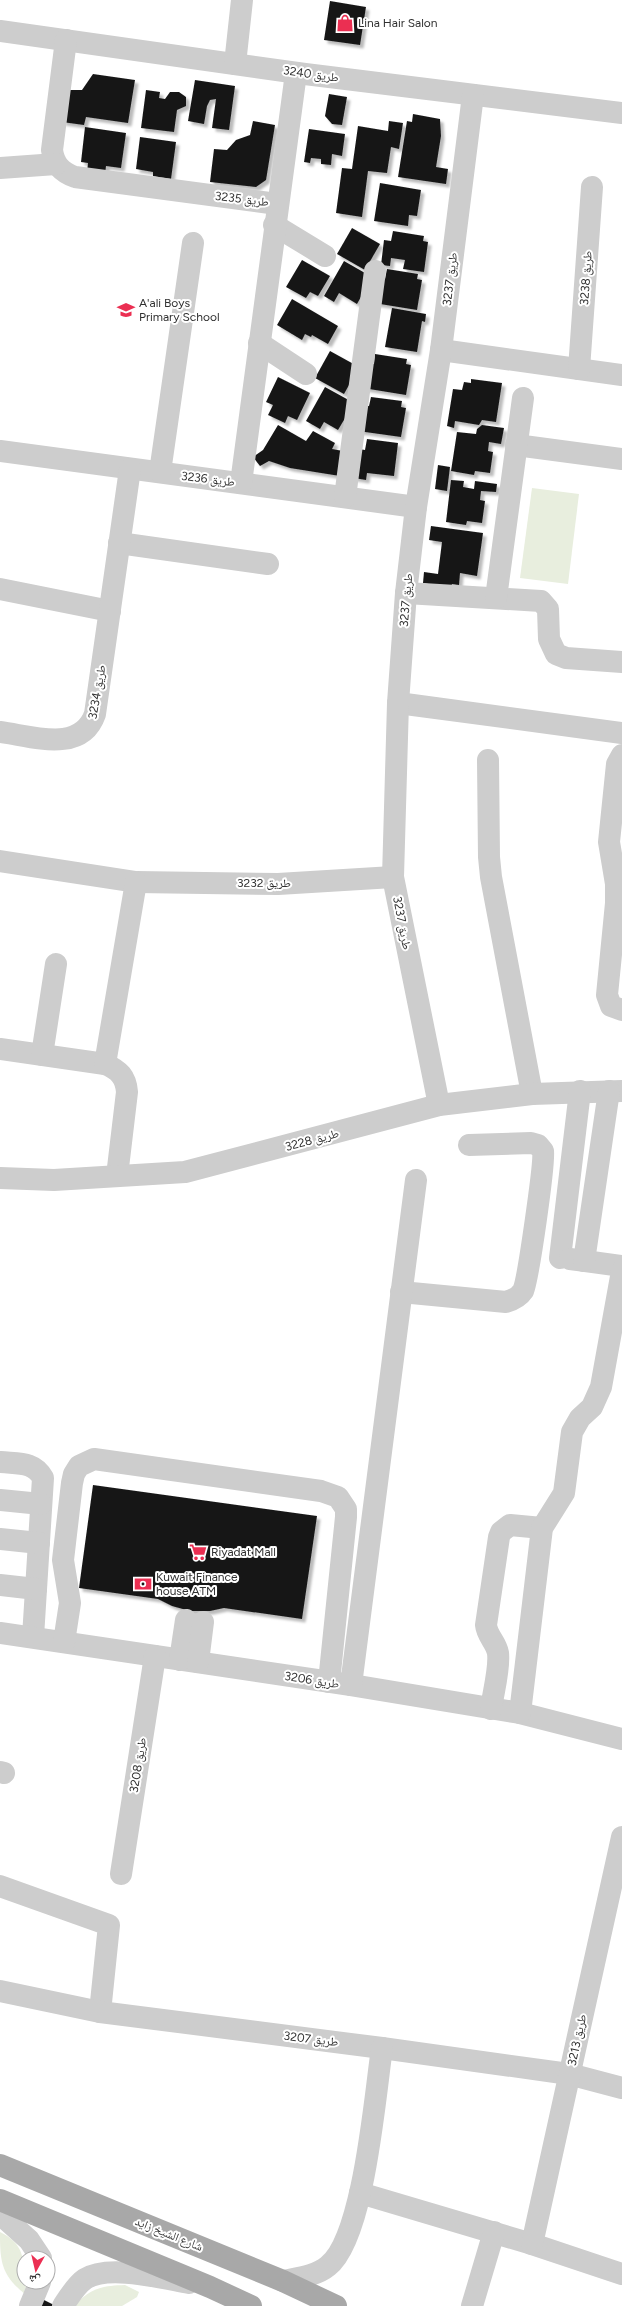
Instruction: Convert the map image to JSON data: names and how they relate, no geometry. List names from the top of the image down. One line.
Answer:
{"streets":{"main road":["شارع الشيخ زايد"],"street":["طريق 3240","طريق 3235","طريق 3238","طريق 3237","طريق 3236","طريق 3234","طريق 3232","طريق 3228","طريق 3206","طريق 3208","طريق 3207","طريق 3213"]},"crossings":[["طريق 3240","طريق 3237"],["طريق 3235","طريق 3236"],["طريق 3237","طريق 3236"],["طريق 3237","طريق 3232"],["طريق 3237","طريق 3228"],["طريق 3236","طريق 3234"],["طريق 3206","طريق 3208"],["طريق 3207","طريق 3213"]],"places":{"shop":["Lina Hair Salon"],"school or university":["A'ali Boys Primary School"],"supermarket":["Riyadat Mall"],"bank":["Kuwait Finance house ATM"]},"north":"bottom"}
